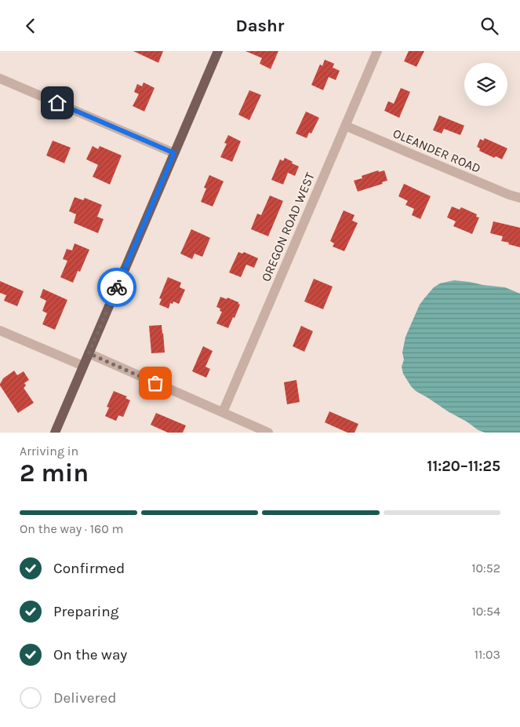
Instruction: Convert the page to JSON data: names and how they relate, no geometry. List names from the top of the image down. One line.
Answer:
{"streets":{"street":["OLEANDER ROAD","OREGON ROAD WEST"]},"crossings":[["OLEANDER ROAD","OREGON ROAD WEST"]],"page":{"header":"Dashr","heading":["2 min","Arriving in","11:20–11:25"],"bar":"On the way · 160 m","list":[["Confirmed","10:52"],["Preparing","10:54"],["On the way","11:03"],"Delivered"]}}
